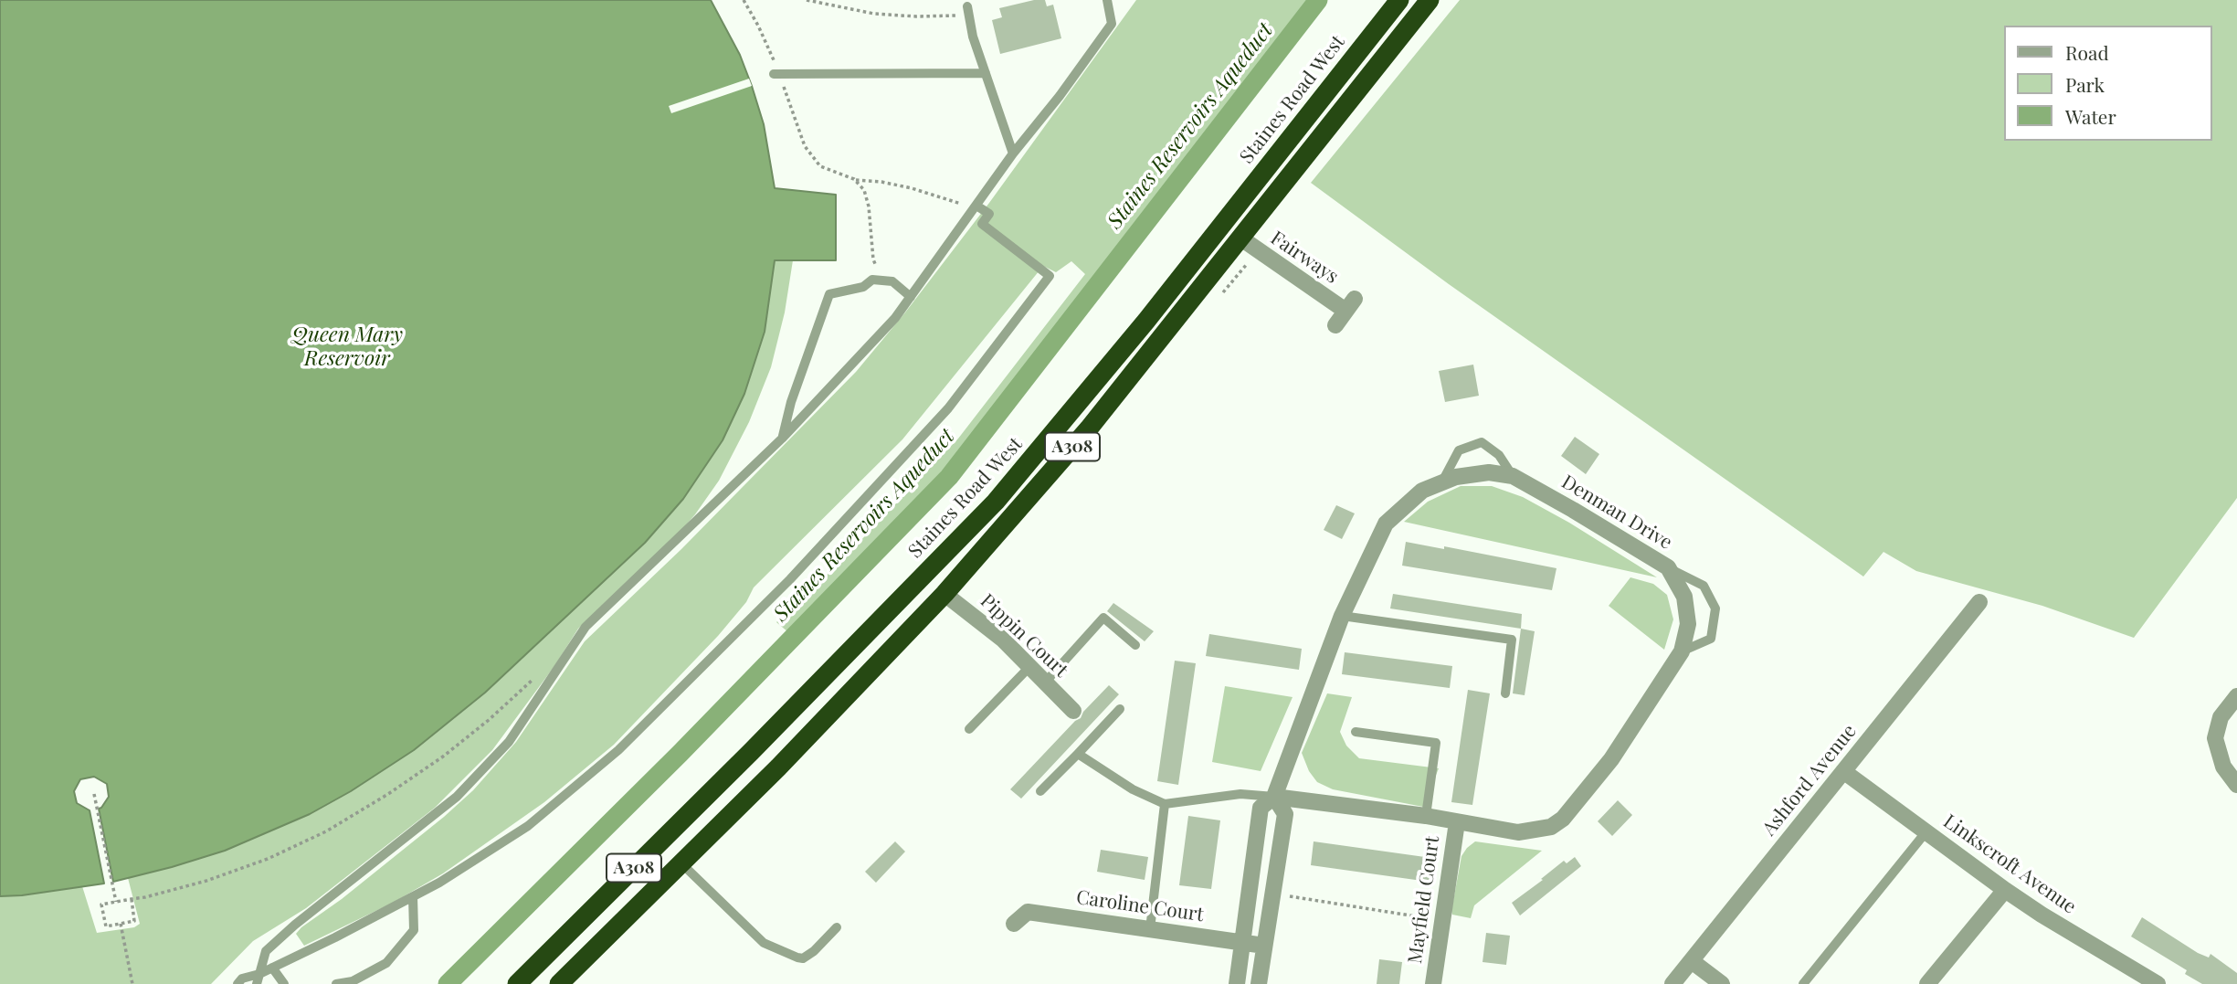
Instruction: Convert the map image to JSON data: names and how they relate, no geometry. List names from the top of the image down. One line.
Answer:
{"streets":{"highway":["Staines Road West","A308"],"street":["Fairways","Denman Drive","Pippin Court","Ashford Avenue","Linkscroft Avenue","Mayfield Court","Caroline Court"]},"crossings":[["Fairways","A308"],["A308","Pippin Court"],["Denman Drive","Mayfield Court"],["Denman Drive","Caroline Court"],["Ashford Avenue","Linkscroft Avenue"]],"water":["Staines Reservoirs Aqueduct","Queen Mary Reservoir"],"legend":["Road","Park","Water"]}
